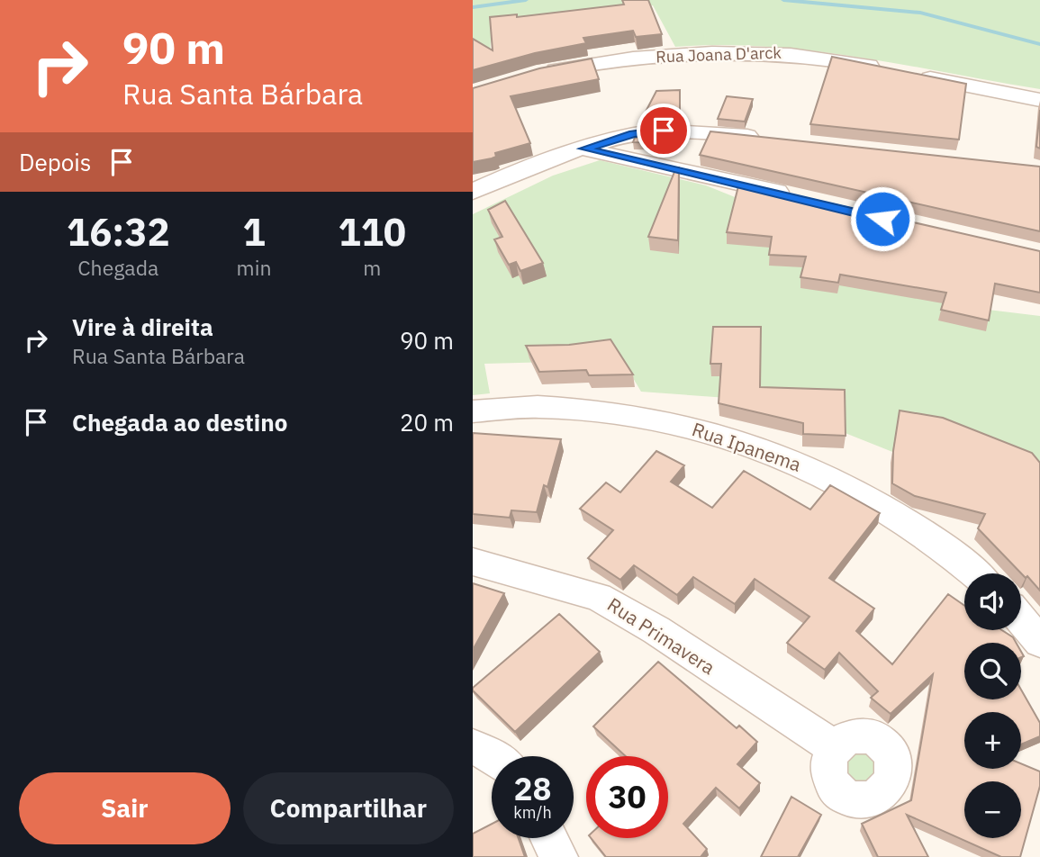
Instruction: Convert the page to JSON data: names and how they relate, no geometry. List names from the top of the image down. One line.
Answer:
{"streets":{"street":["Rua Joana D'arck","Rua Ipanema","Rua Primavera"]},"page":{"turn":["90 m","Rua Santa Bárbara"],"then":"Depois","eta":["16:32","Chegada","1","min","110","m"],"list":[{"name":"Vire à direita","note":"Rua Santa Bárbara","value":"90 m"},{"name":"Chegada ao destino","value":"20 m"}],"map_buttons":["+","−"],"speed":"28 km/h","limit":"30","buttons":["Sair","Compartilhar"]}}
